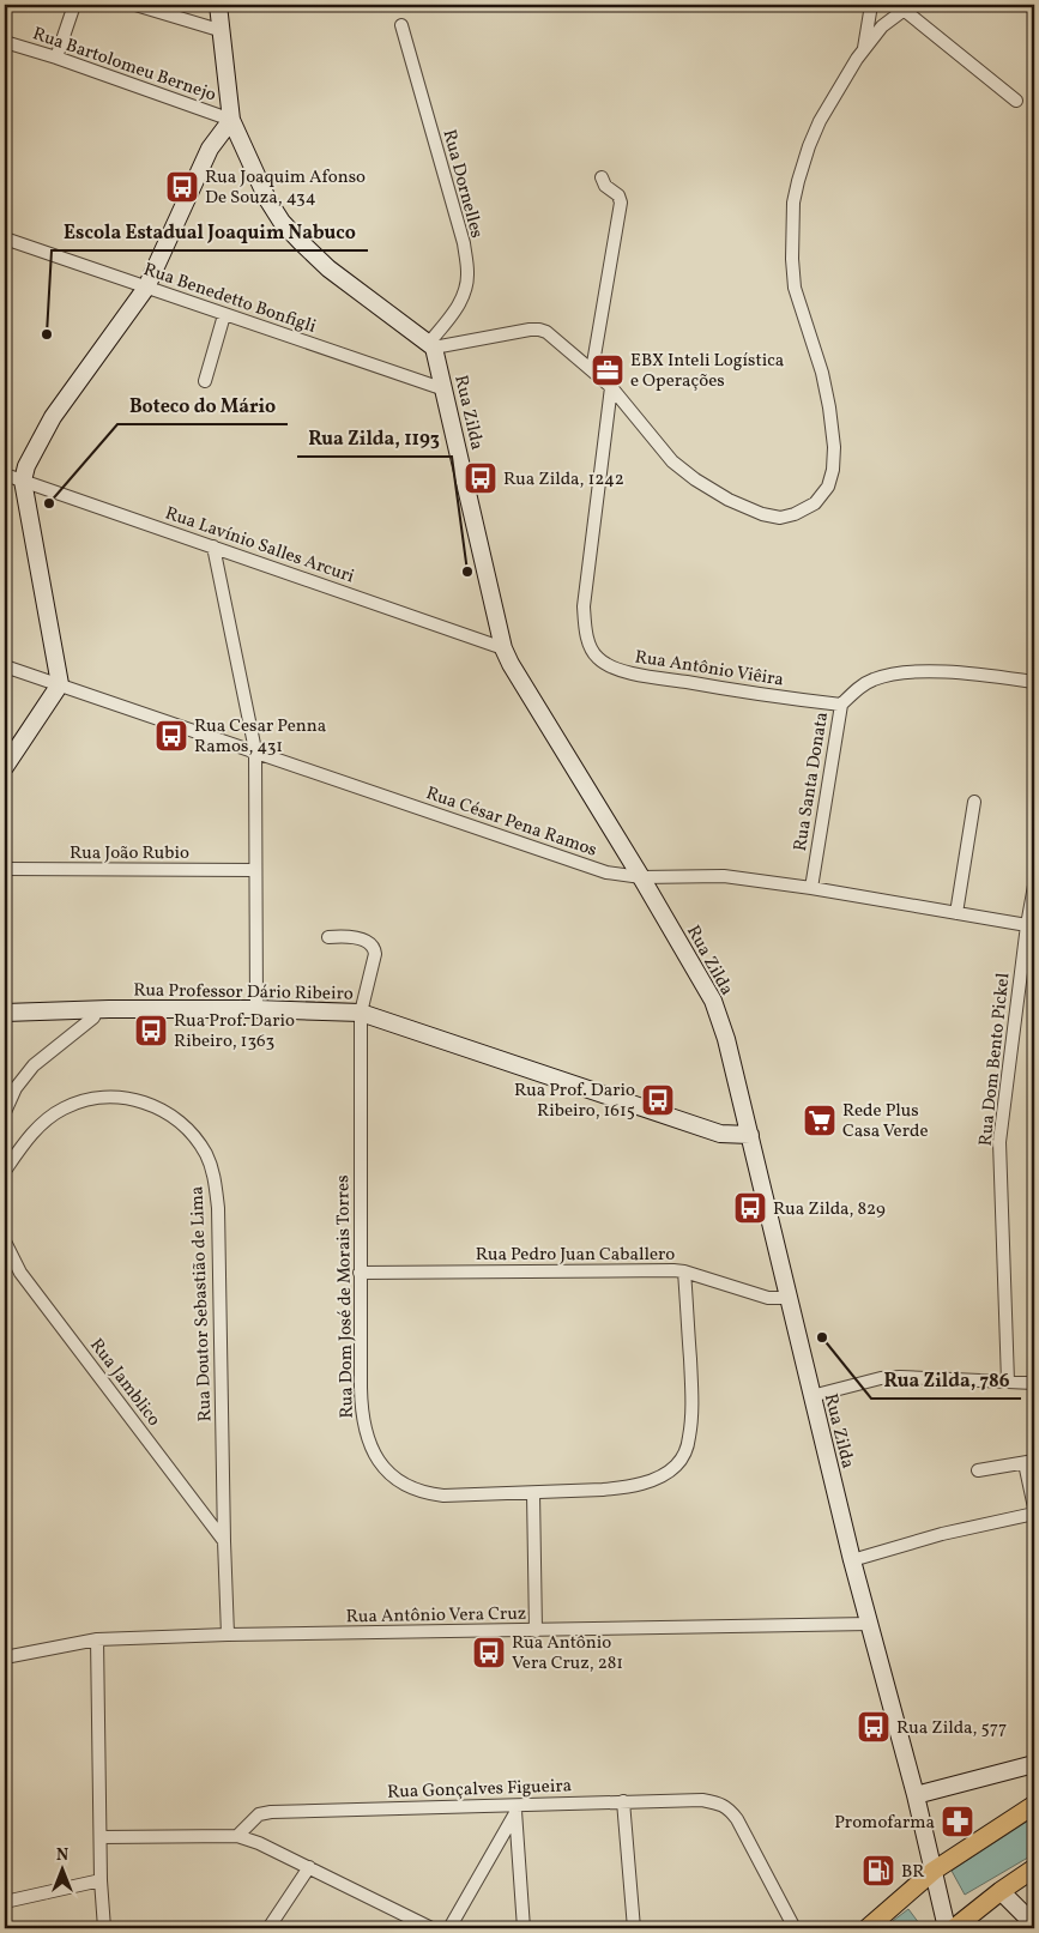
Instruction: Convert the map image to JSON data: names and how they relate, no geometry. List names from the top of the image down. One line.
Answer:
{"streets":{"main road":["Rua Zilda","Rua Professor Dário Ribeiro"],"street":["Rua Bartolomeu Bernejo","Rua Dornelles","Rua Benedetto Bonfigli","Rua Lavínio Salles Arcuri","Rua Antônio Viêira","Rua Santa Donata","Rua César Pena Ramos","Rua João Rubio","Rua Dom Bento Pickel","Rua Pedro Juan Caballero","Rua Dom José de Morais Torres","Rua Doutor Sebastião de Lima","Rua Jamblico","Rua Antônio Vera Cruz","Rua Gonçalves Figueira"]},"crossings":[["Rua Dornelles","Rua Zilda"],["Rua Benedetto Bonfigli","Rua Zilda"],["Rua Zilda","Rua Lavínio Salles Arcuri"],["Rua Zilda","Rua César Pena Ramos"],["Rua Zilda","Rua Professor Dário Ribeiro"],["Rua Zilda","Rua Pedro Juan Caballero"],["Rua Zilda","Rua Antônio Vera Cruz"],["Rua Antônio Viêira","Rua Santa Donata"],["Rua Santa Donata","Rua César Pena Ramos"],["Rua César Pena Ramos","Rua Dom Bento Pickel"],["Rua Professor Dário Ribeiro","Rua Dom José de Morais Torres"],["Rua Pedro Juan Caballero","Rua Dom José de Morais Torres"],["Rua Doutor Sebastião de Lima","Rua Jamblico"],["Rua Doutor Sebastião de Lima","Rua Antônio Vera Cruz"]],"places":{"bus stop":["Rua Joaquim Afonso De Souza, 434","Rua Zilda, 1242","Rua Cesar Penna Ramos, 431","Rua Prof. Dario Ribeiro, 1363","Rua Prof. Dario Ribeiro, 1615","Rua Zilda, 829","Rua Antônio Vera Cruz, 281","Rua Zilda, 577"],"other":["Escola Estadual Joaquim Nabuco","Boteco do Mário","Rua Zilda, 1193","Rua Zilda, 786"],"office":["EBX Inteli Logística e Operações"],"supermarket":["Rede Plus Casa Verde"],"pharmacy":["Promofarma"],"fuel station":["BR"]},"north":"top"}
